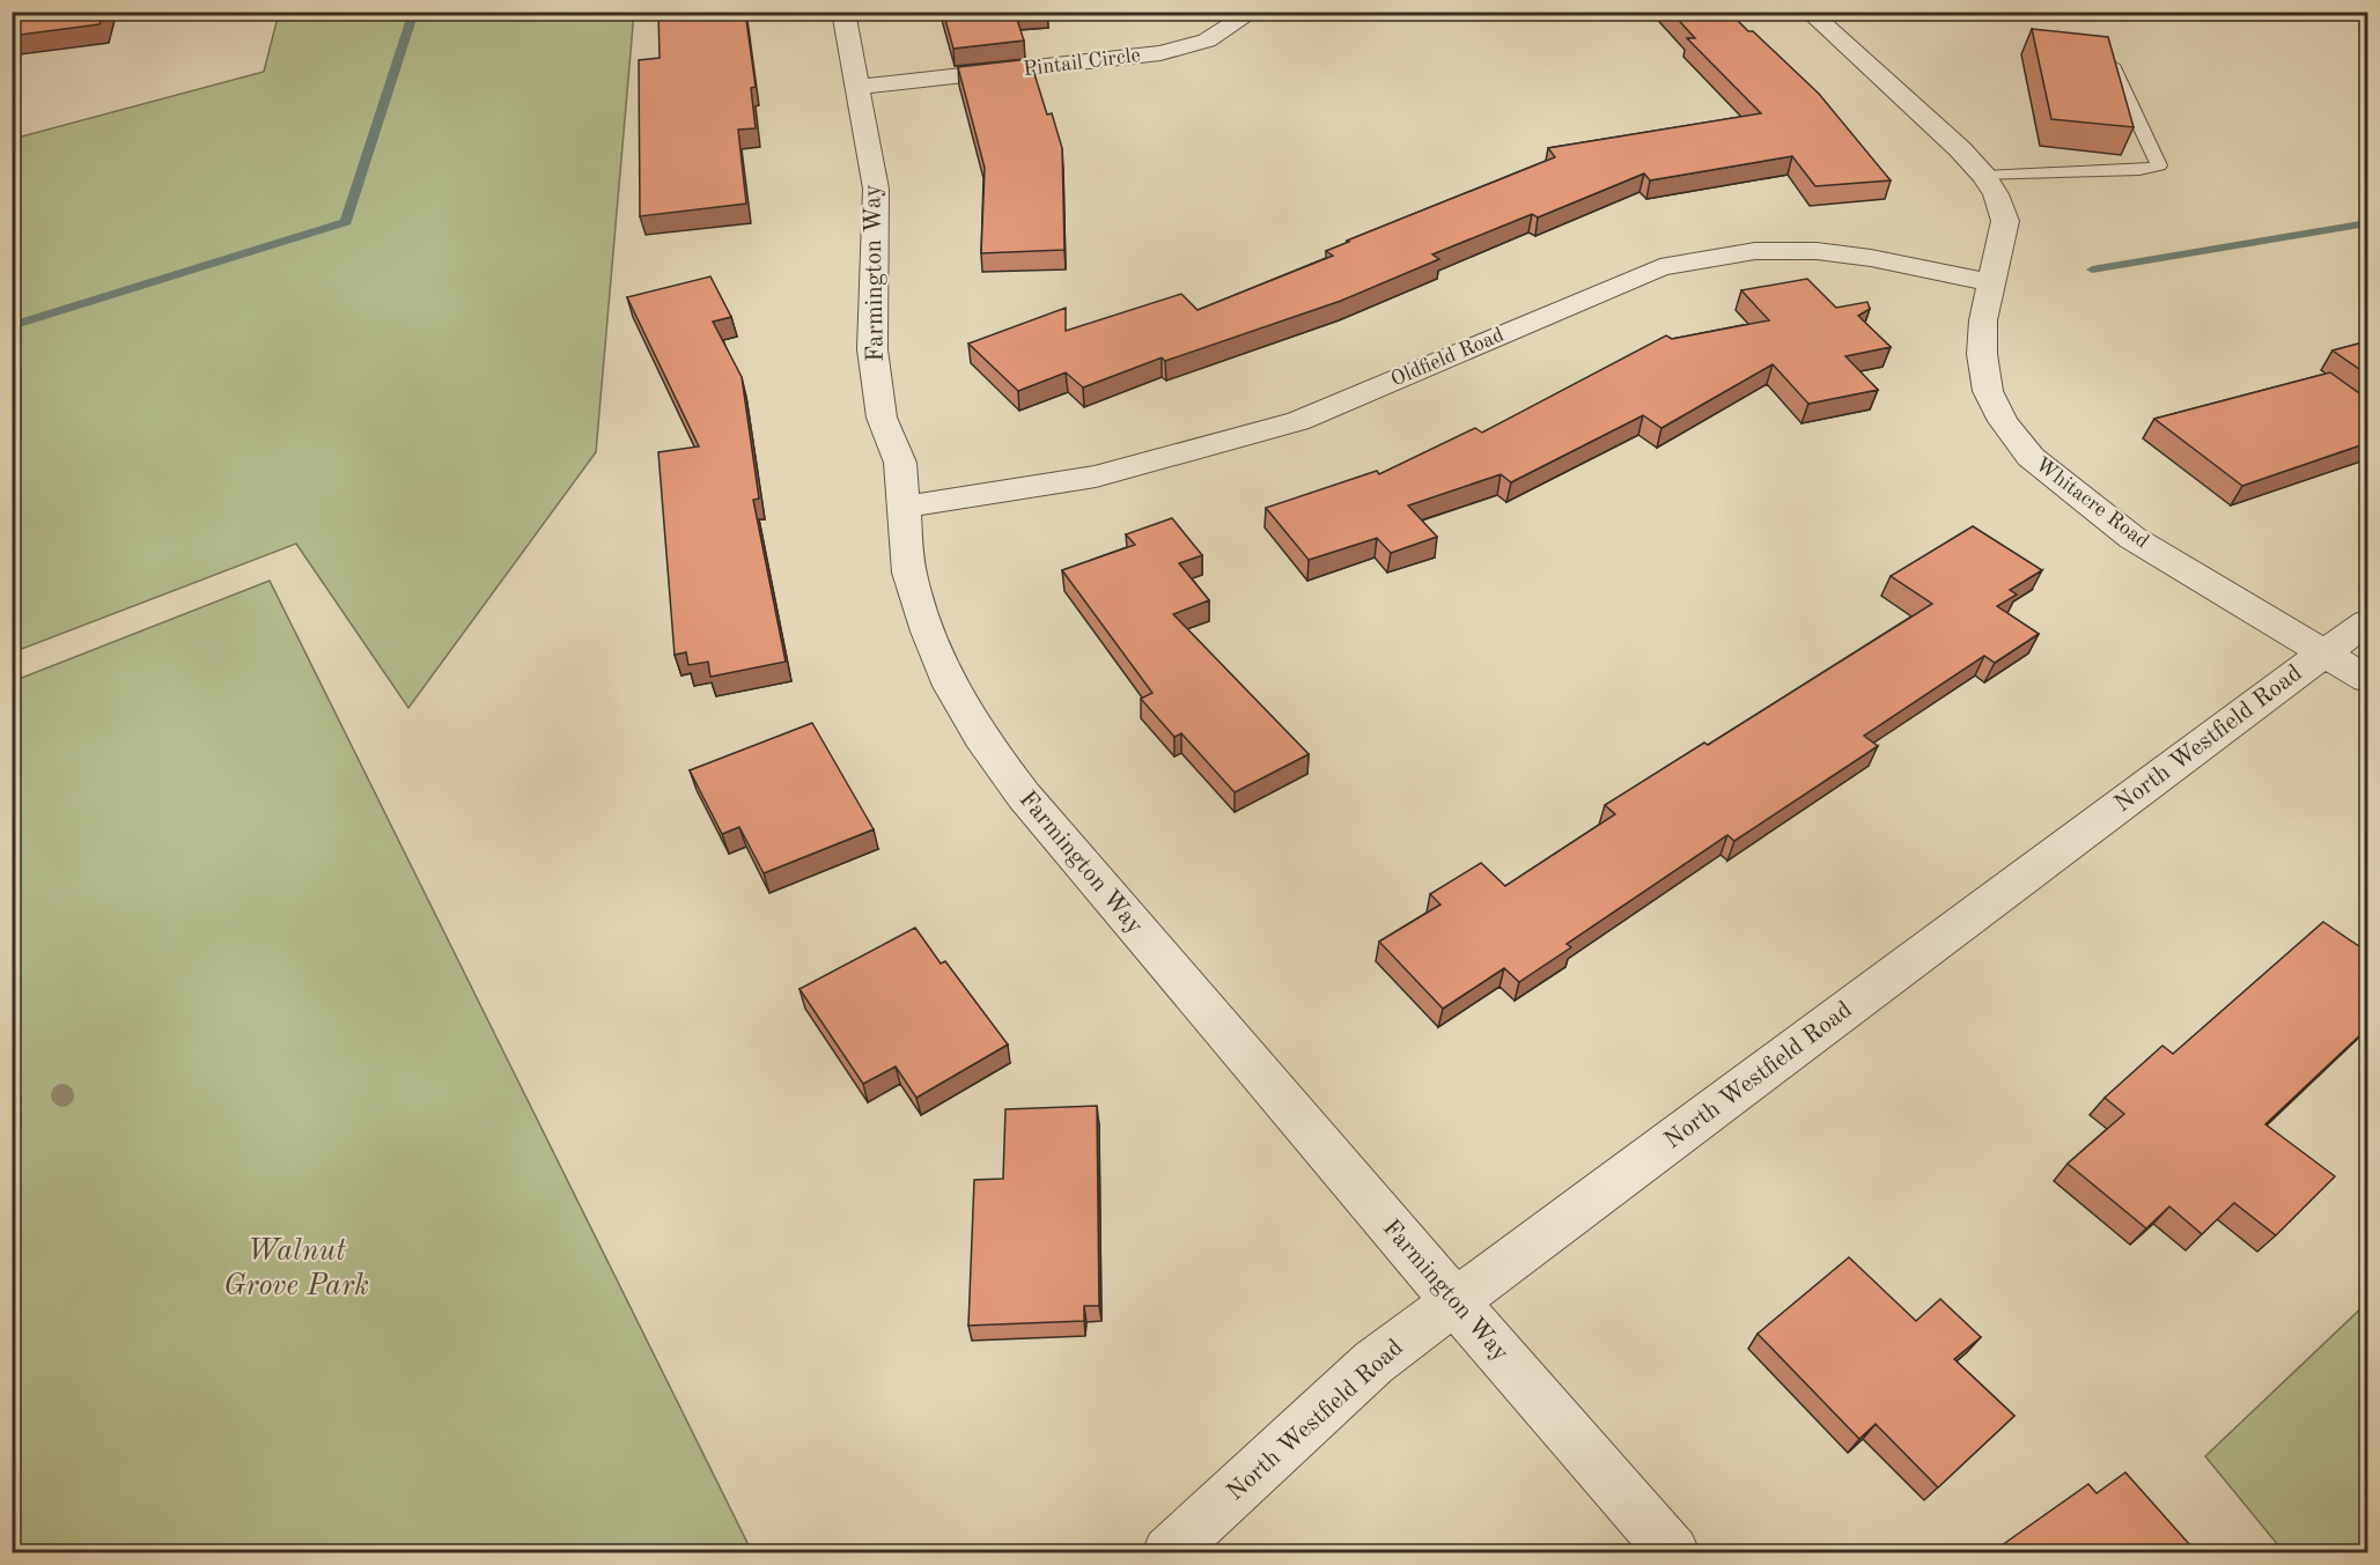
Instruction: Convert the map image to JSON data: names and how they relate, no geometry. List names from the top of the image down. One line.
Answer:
{"streets":{"street":["Pintail Circle","Farmington Way","Oldfield Road","Whitacre Road","North Westfield Road"]},"crossings":[["Pintail Circle","Farmington Way"],["Farmington Way","Oldfield Road"],["Farmington Way","North Westfield Road"],["Oldfield Road","Whitacre Road"],["Whitacre Road","North Westfield Road"]],"parks":["Walnut Grove Park"]}
